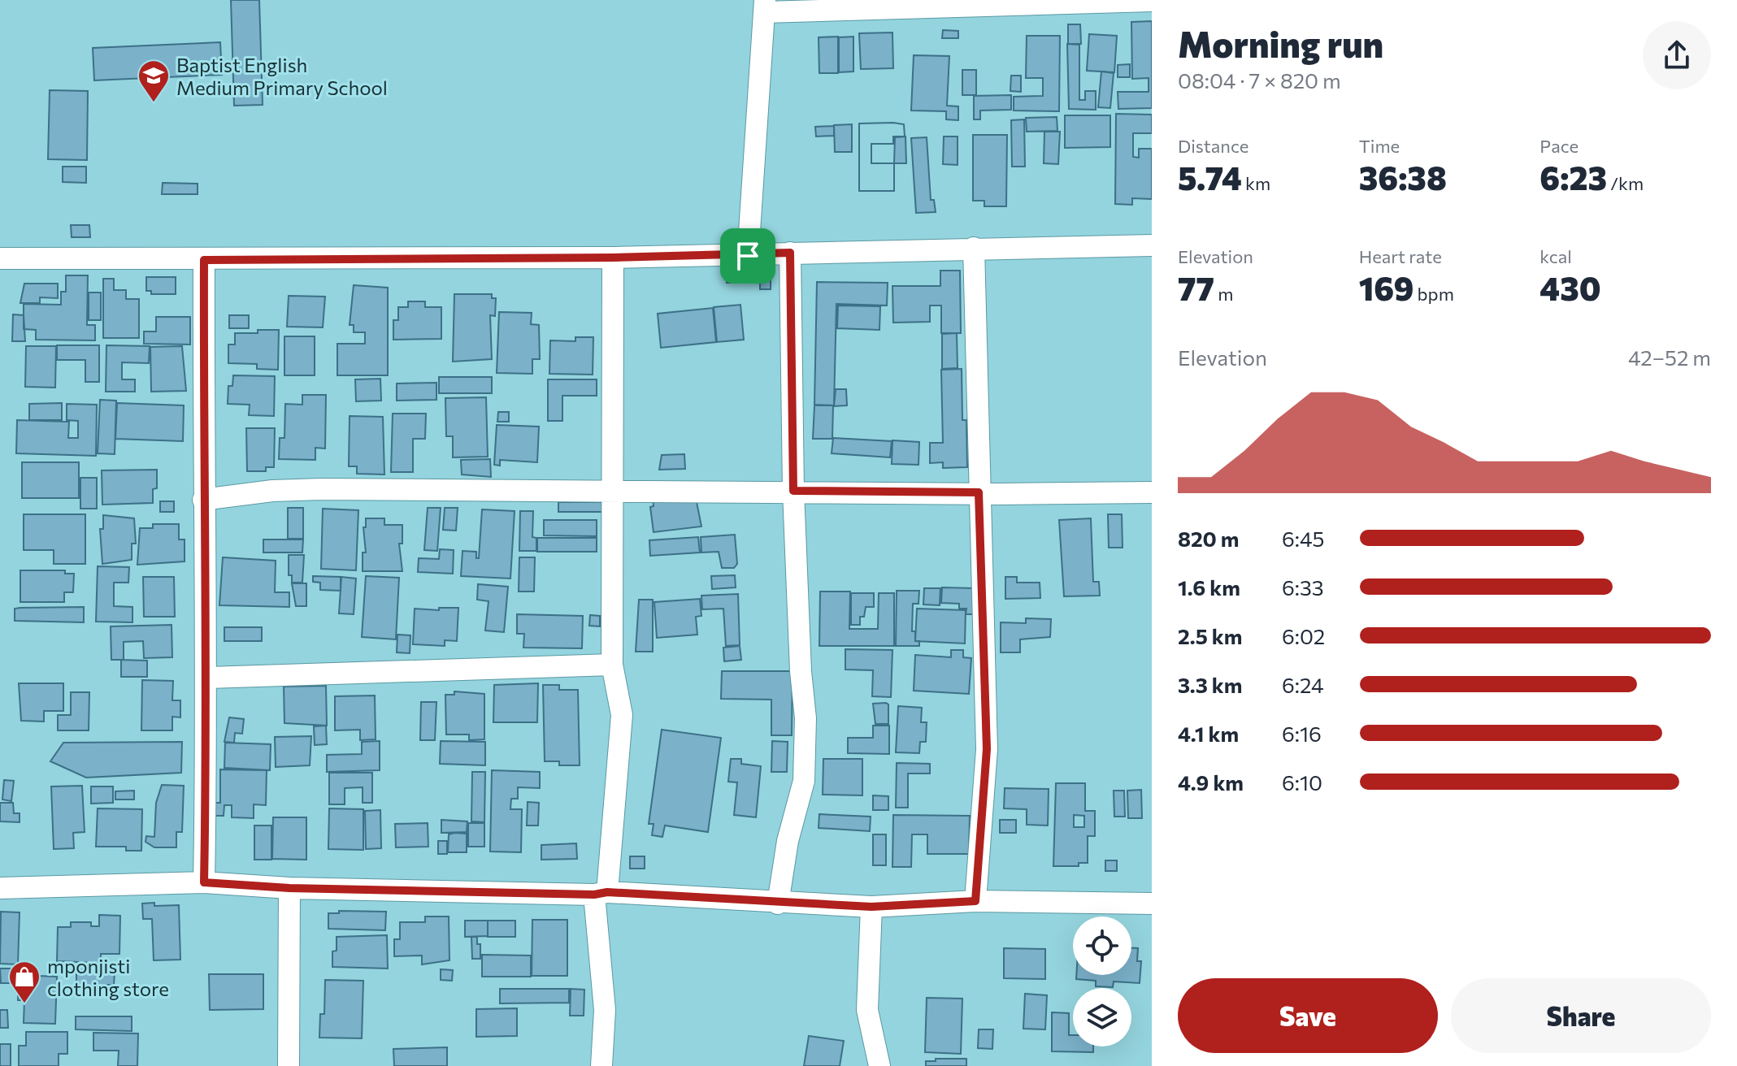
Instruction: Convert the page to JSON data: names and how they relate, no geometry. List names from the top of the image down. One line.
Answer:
{"places":{"school or university":["Baptist English Medium Primary School"],"shop":["mponjisti clothing store"]},"page":{"heading":["Morning run","08:04 · 7 × 820 m"],"stats":[["Distance","5.74 km"],["Time","36:38"],["Pace","6:23 /km"],["Elevation","77 m"],["Heart rate","169 bpm"],["kcal","430"]],"chart":["Elevation","42–52 m"],"list":[{"name":"820 m","note":"6:45"},{"name":"1.6 km","note":"6:33"},{"name":"2.5 km","note":"6:02"},{"name":"3.3 km","note":"6:24"},{"name":"4.1 km","note":"6:16"},{"name":"4.9 km","note":"6:10"}],"buttons":["Save","Share"]}}
